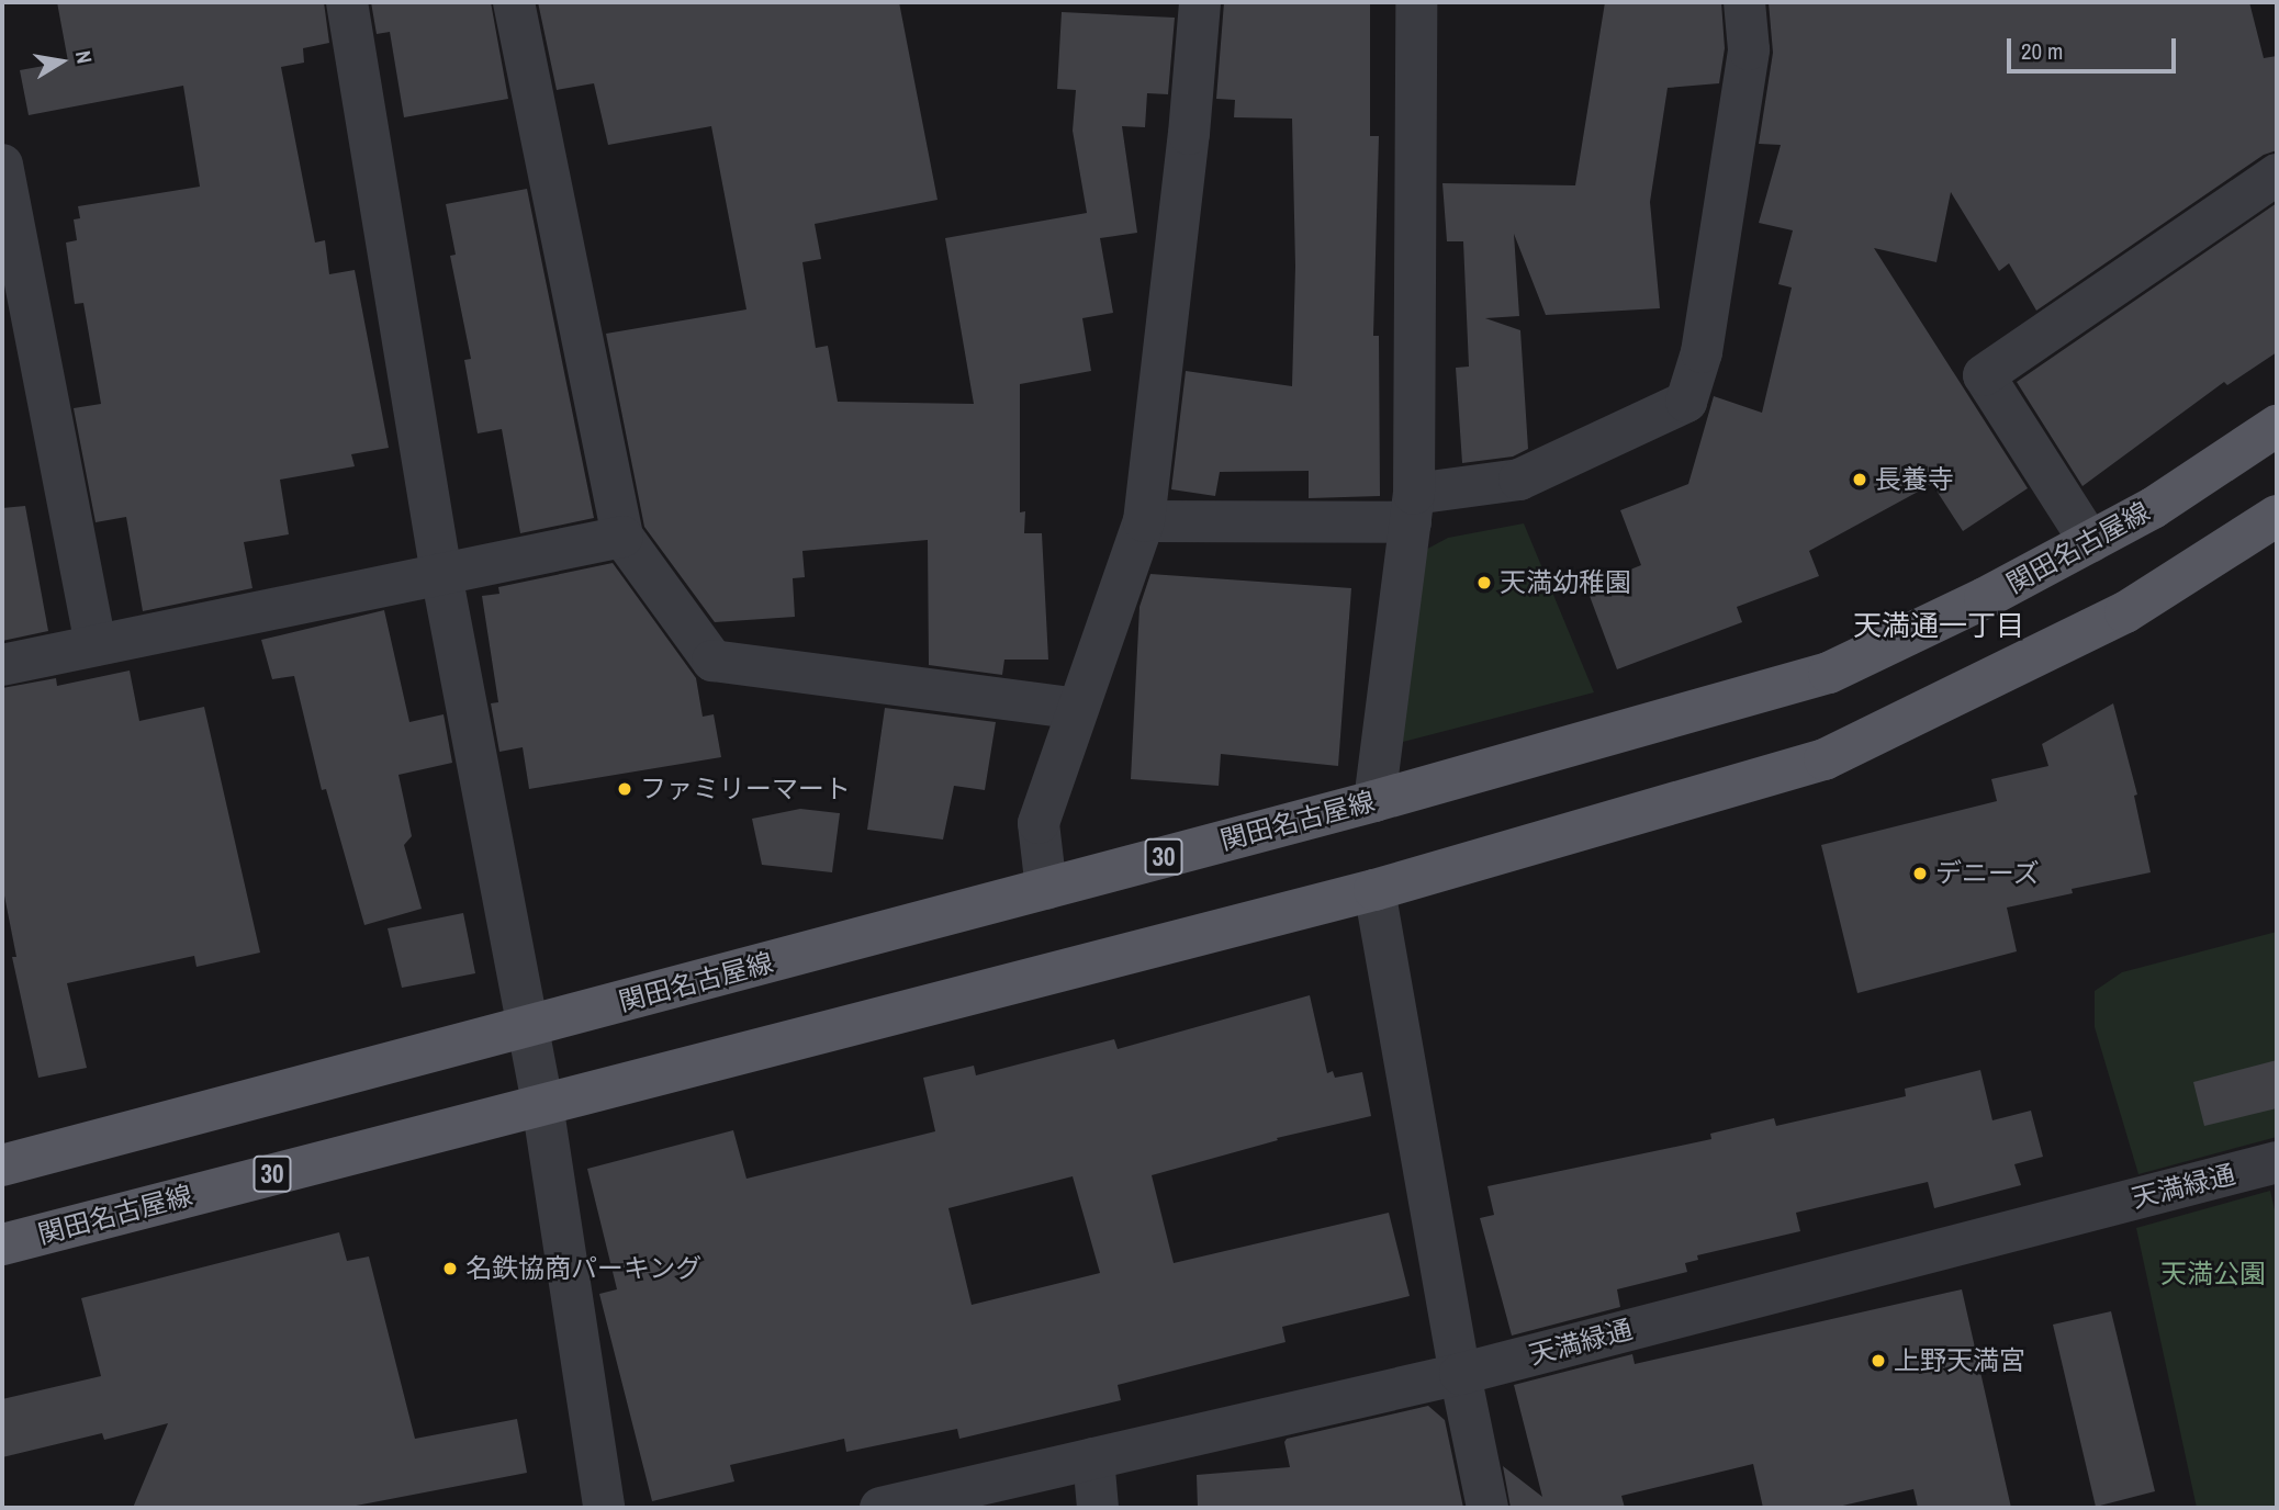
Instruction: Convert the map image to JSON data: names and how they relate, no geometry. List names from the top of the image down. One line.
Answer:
{"streets":{"main road":["関田名古屋線","30"],"street":["天満緑通"]},"districts":["天満通一丁目"],"parks":["天満公園"],"places":["長養寺","天満幼稚園","ファミリーマート","デニーズ","名鉄協商パーキング","上野天満宮"],"scale_bar":"20 m","north":"right"}
